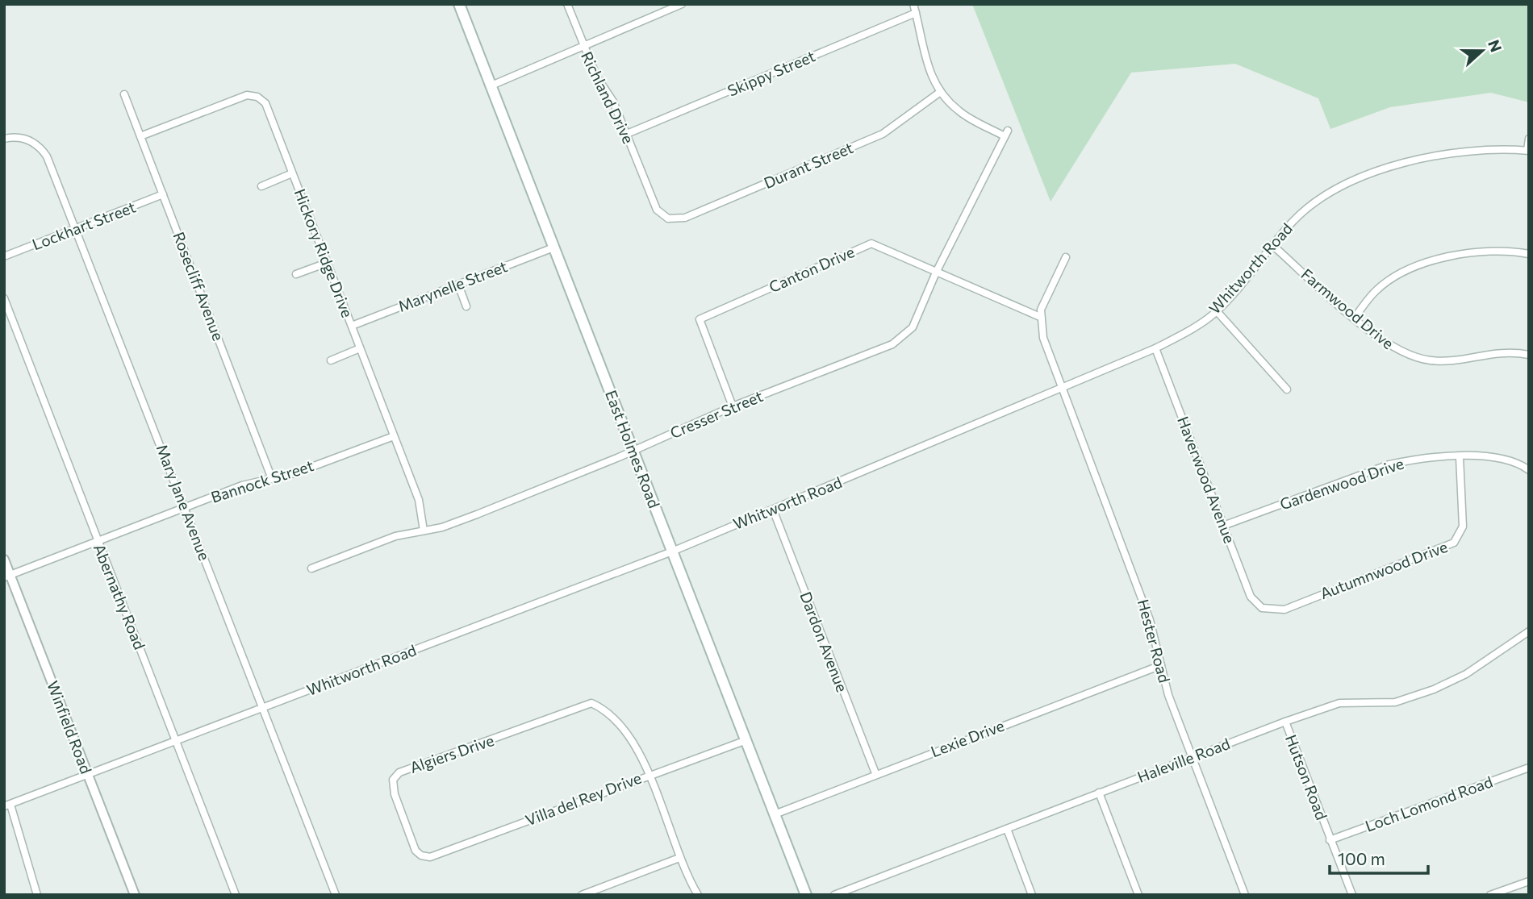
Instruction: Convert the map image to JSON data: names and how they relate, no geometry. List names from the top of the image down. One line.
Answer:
{"streets":{"main road":["East Holmes Road"],"street":["Skippy Street","Richland Drive","Durant Street","Lockhart Street","Hickory Ridge Drive","Whitworth Road","Canton Drive","Rosecliff Avenue","Marynelle Street","Farmwood Drive","Cresser Street","Haverwood Avenue","Bannock Street","Gardenwood Drive","Mary Jane Avenue","Autumnwood Drive","Abernathy Road","Hester Road","Dardon Avenue","Winfield Road","Lexie Drive","Algiers Drive","Haleville Road","Hutson Road","Villa del Rey Drive","Loch Lomond Road"]},"crossings":[["Skippy Street","Richland Drive"],["Richland Drive","Durant Street"],["Durant Street","Cresser Street"],["Lockhart Street","Rosecliff Avenue"],["Lockhart Street","Mary Jane Avenue"],["Hickory Ridge Drive","Rosecliff Avenue"],["Hickory Ridge Drive","Marynelle Street"],["Hickory Ridge Drive","Cresser Street"],["Hickory Ridge Drive","Bannock Street"],["Whitworth Road","Farmwood Drive"],["Whitworth Road","East Holmes Road"],["Whitworth Road","Haverwood Avenue"],["Whitworth Road","Mary Jane Avenue"],["Whitworth Road","Abernathy Road"],["Whitworth Road","Hester Road"],["Whitworth Road","Dardon Avenue"],["Whitworth Road","Winfield Road"],["Canton Drive","Cresser Street"],["Canton Drive","Hester Road"],["Rosecliff Avenue","Bannock Street"],["Marynelle Street","East Holmes Road"],["Cresser Street","East Holmes Road"],["East Holmes Road","Lexie Drive"],["East Holmes Road","Villa del Rey Drive"],["Haverwood Avenue","Gardenwood Drive"],["Haverwood Avenue","Autumnwood Drive"],["Bannock Street","Mary Jane Avenue"],["Bannock Street","Abernathy Road"],["Bannock Street","Winfield Road"],["Gardenwood Drive","Autumnwood Drive"],["Hester Road","Lexie Drive"],["Hester Road","Haleville Road"],["Dardon Avenue","Lexie Drive"],["Algiers Drive","Villa del Rey Drive"],["Haleville Road","Hutson Road"],["Hutson Road","Loch Lomond Road"]],"scale_bar":"100 m","north":"right"}
